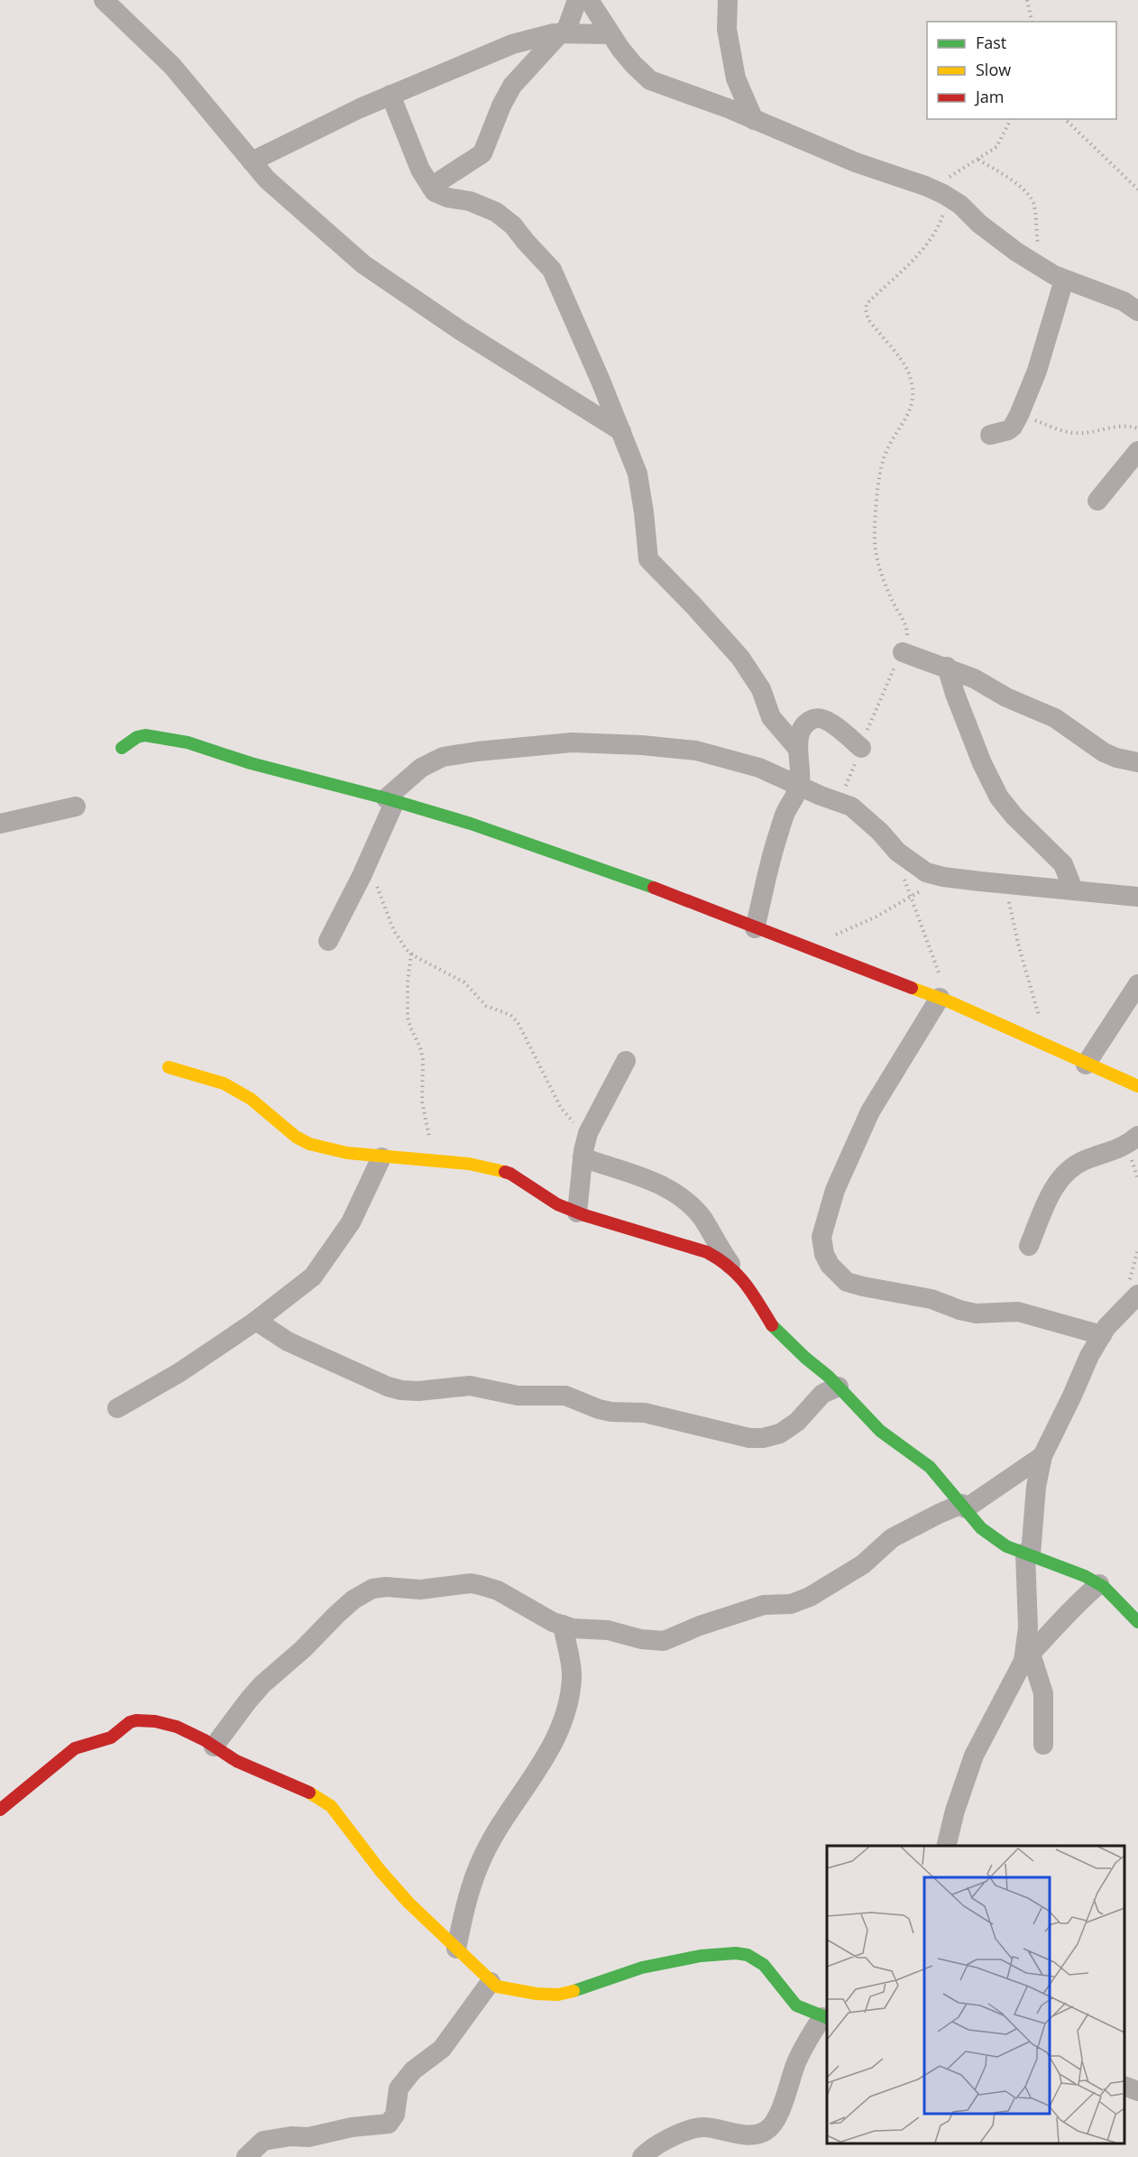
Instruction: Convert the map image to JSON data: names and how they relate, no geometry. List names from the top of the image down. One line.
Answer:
{"legend":["Fast","Slow","Jam"]}
